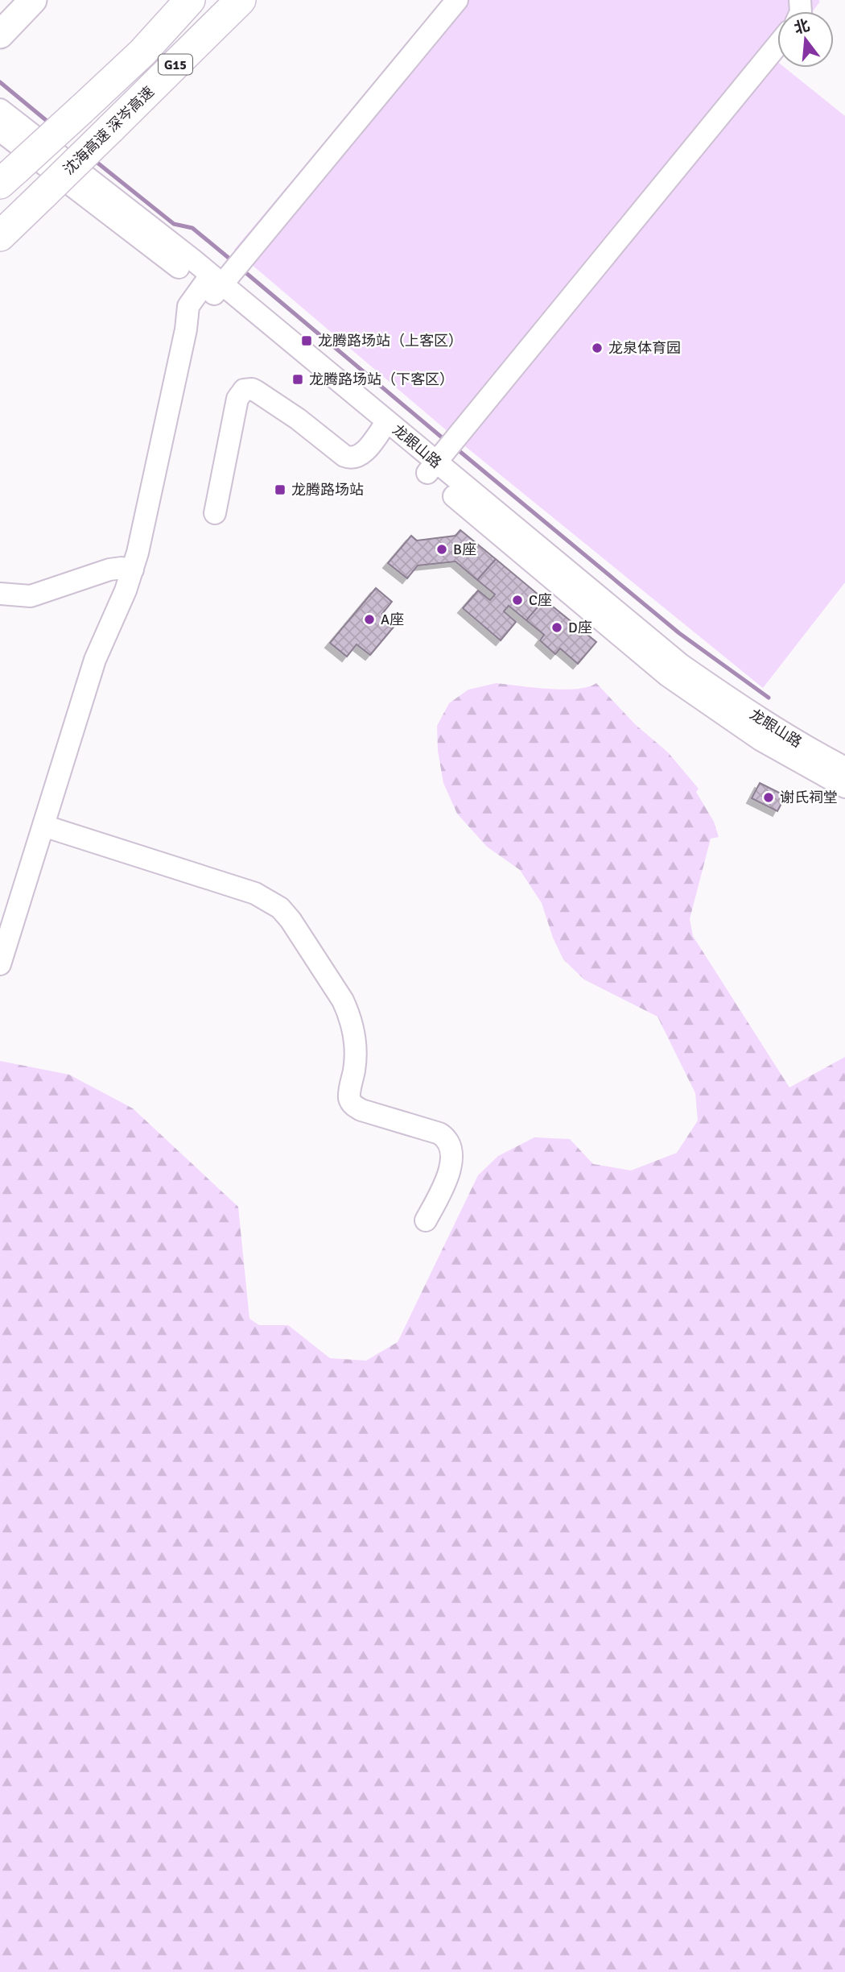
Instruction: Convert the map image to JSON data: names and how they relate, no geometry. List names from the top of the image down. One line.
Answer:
{"streets":{"highway":["G15","沈海高速 深岑高速"],"street":["龙眼山路"]},"places":{"transit":["龙腾路场站（上客区）","龙腾路场站（下客区）","龙腾路场站"],"other":["龙泉体育园","B座","C座","A座","D座","谢氏祠堂"]},"north":"top"}
